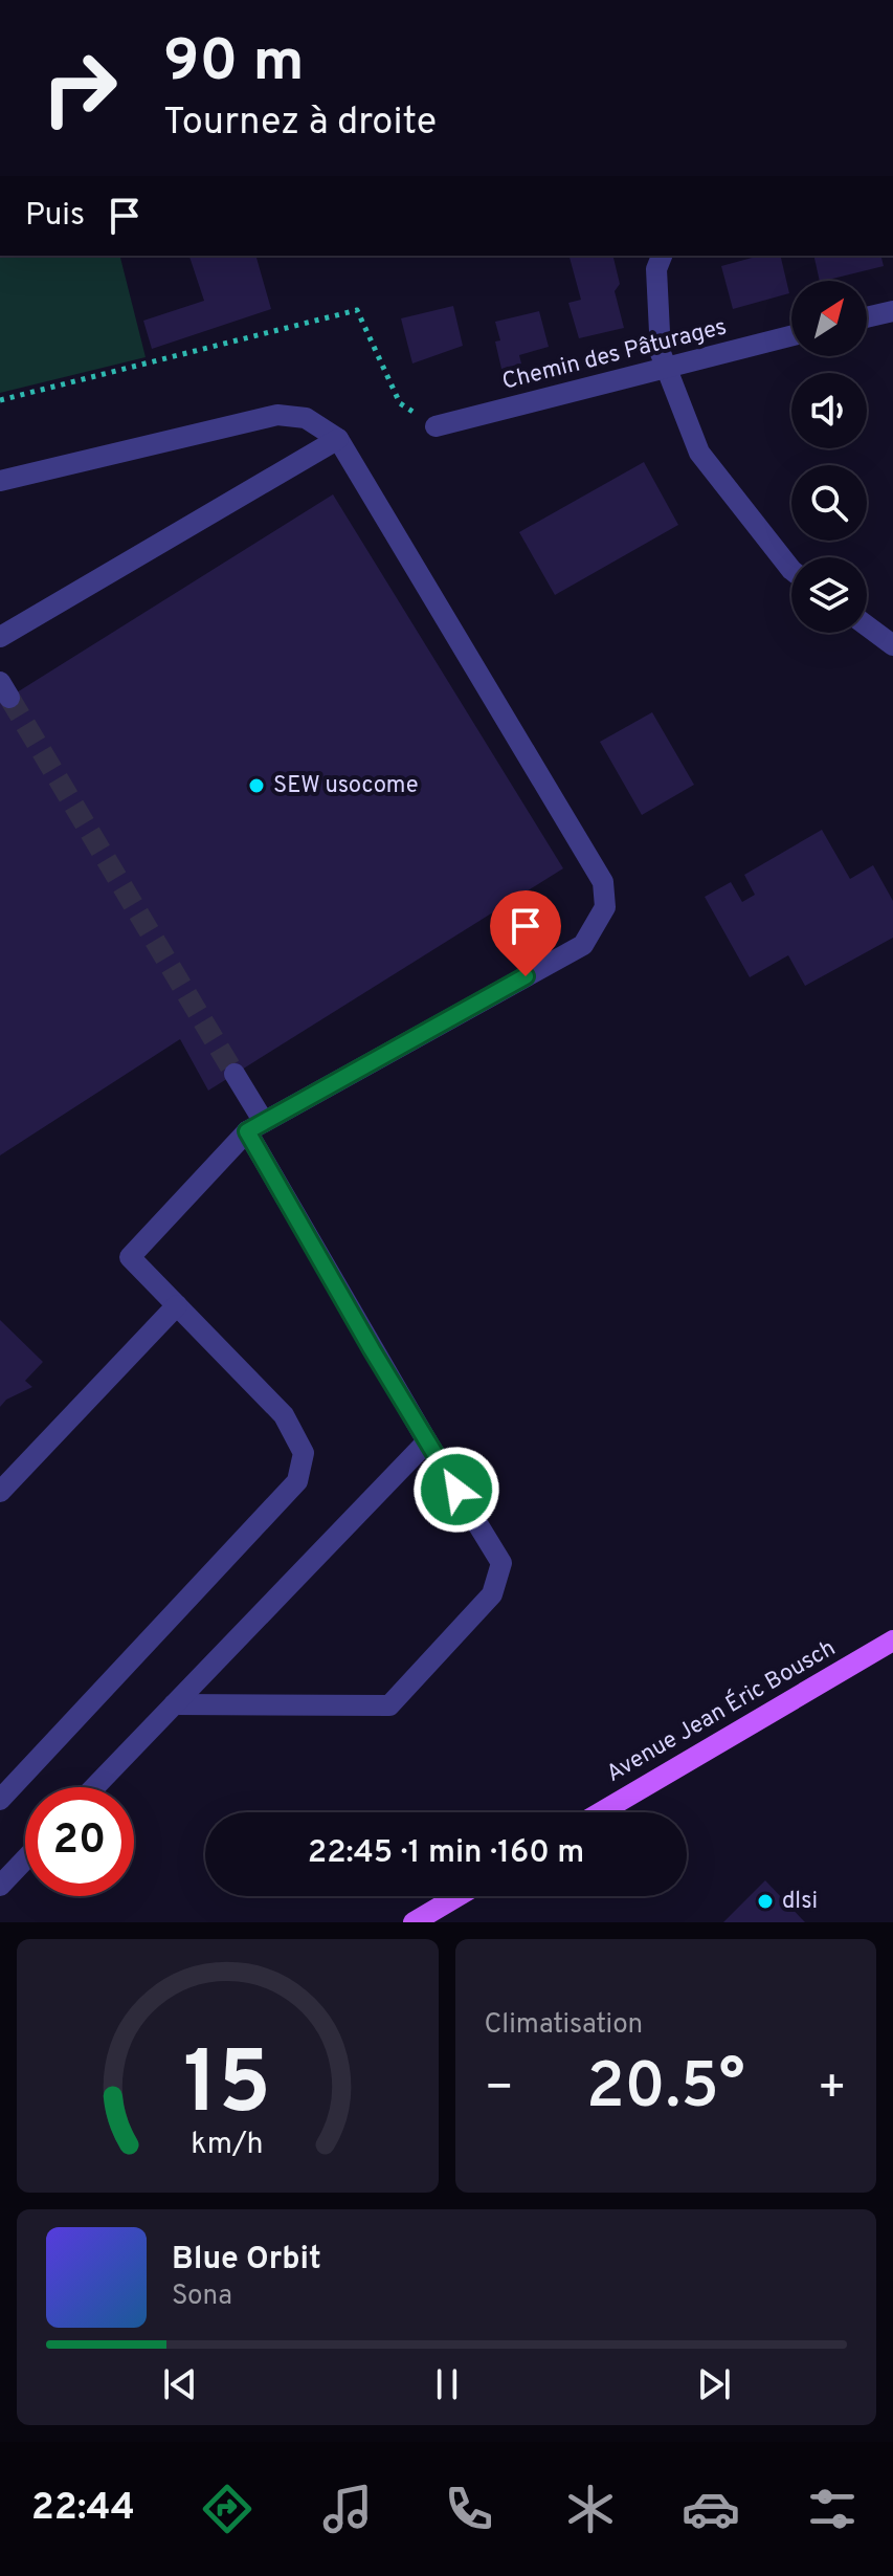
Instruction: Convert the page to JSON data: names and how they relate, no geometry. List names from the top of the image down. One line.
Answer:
{"streets":{"main road":["Avenue Jean Éric Bousch"],"street":["Chemin des Pâturages"]},"places":["SEW usocome","dlsi"],"north":"top right","page":{"turn":["90 m","Tournez à droite"],"then":"Puis","limit":"20","trip":"22:45 · 1 min · 160 m","tile":"Climatisation","heat":["−","20.5°","+"],"song":["Blue Orbit","Sona"],"tabs":"22:44","gauge":["15","km/h"]}}
